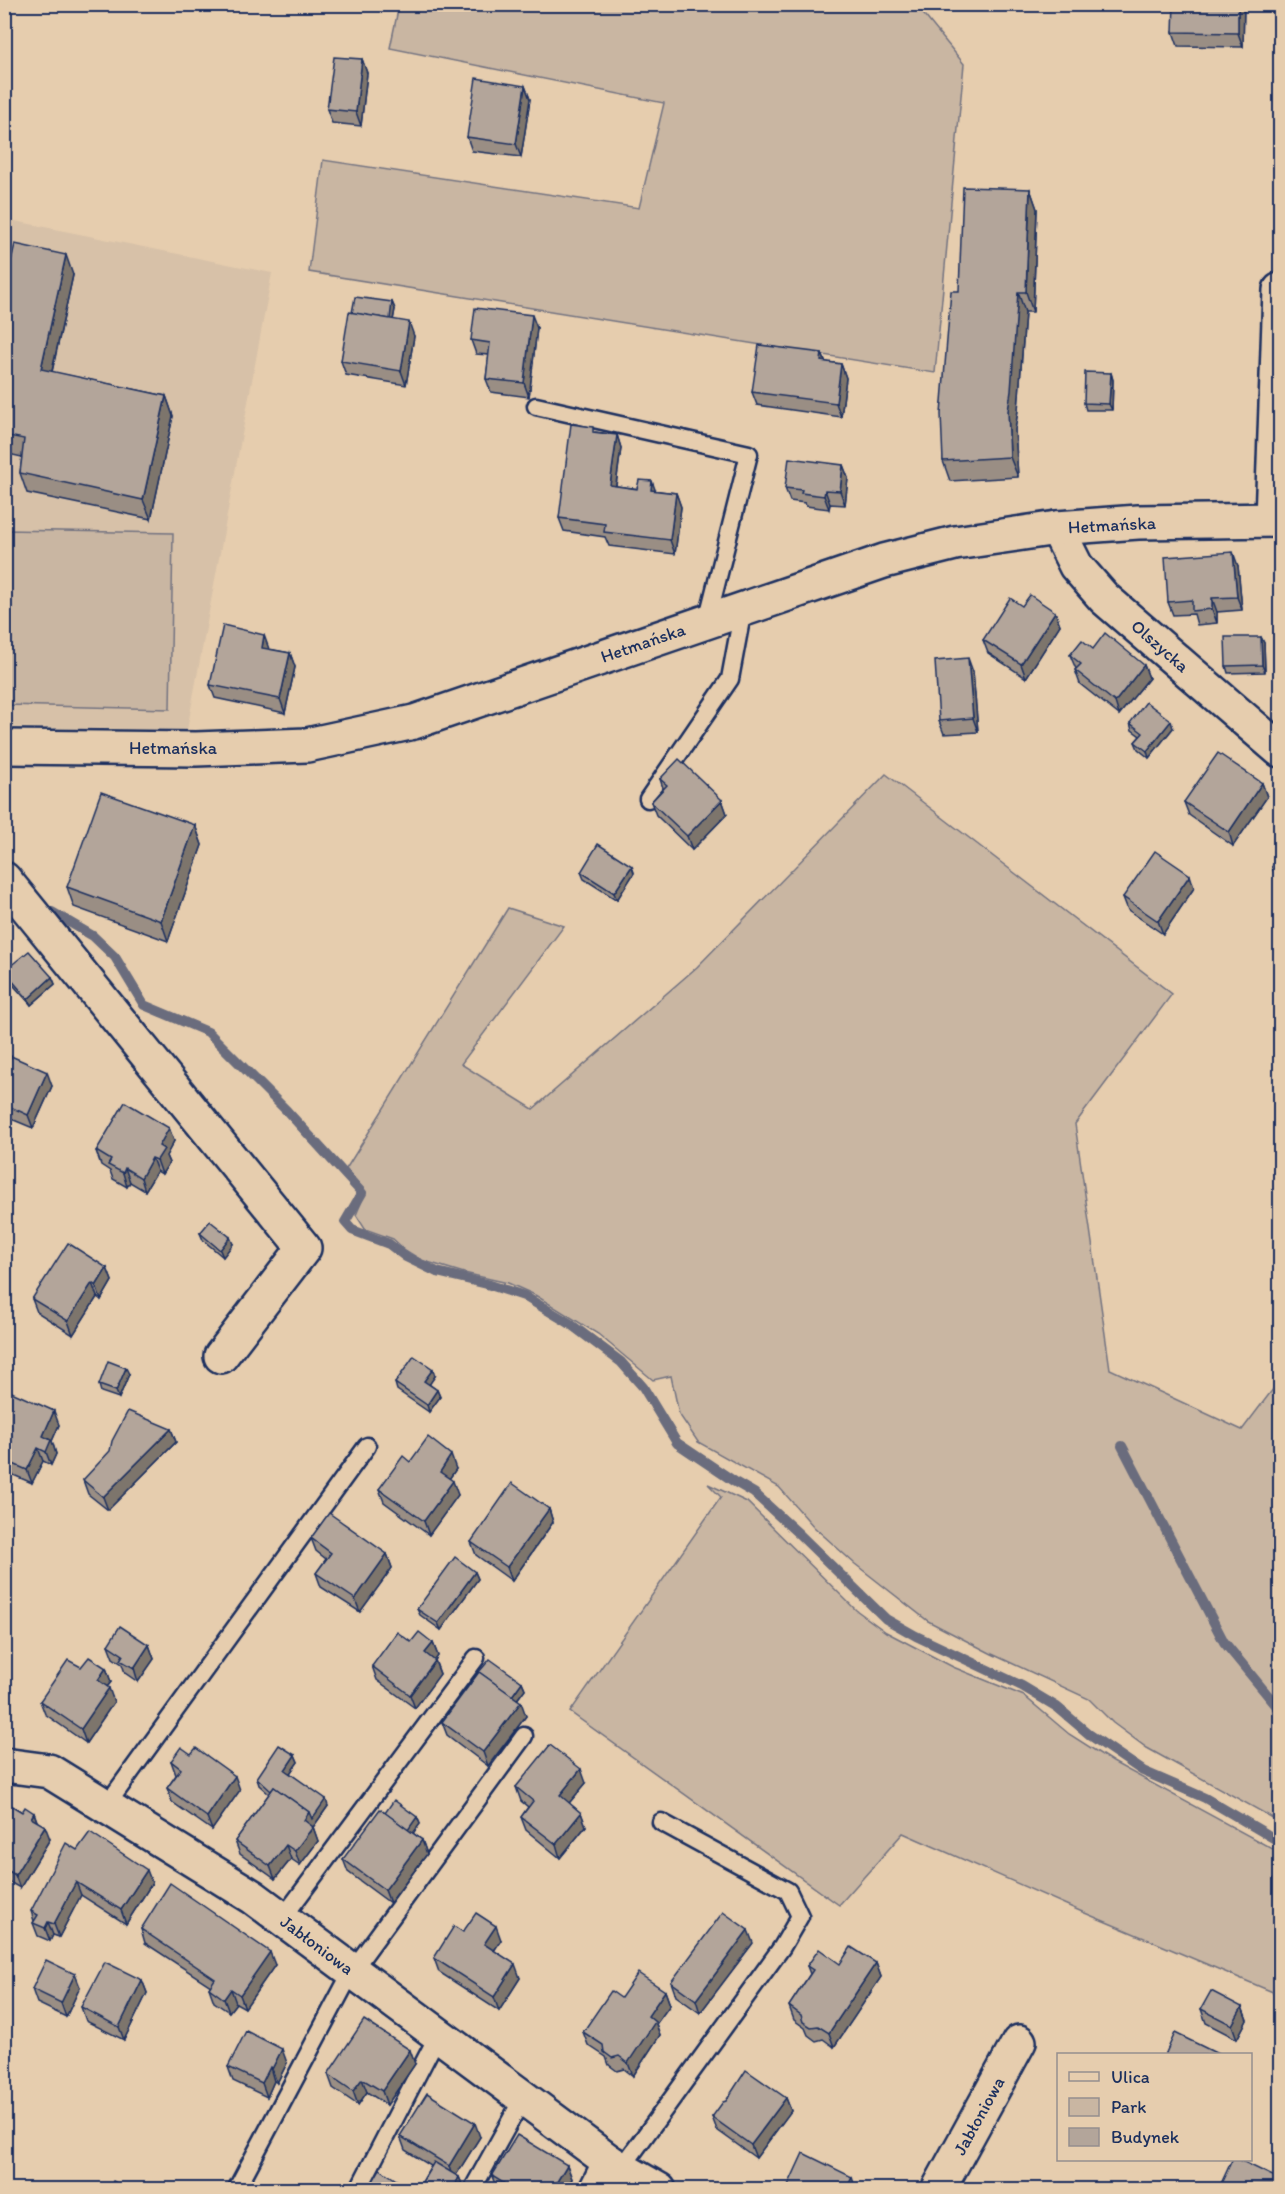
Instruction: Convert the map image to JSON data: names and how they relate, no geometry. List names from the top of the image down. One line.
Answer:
{"streets":{"street":["Hetmańska","Olszycka","Jabłoniowa"]},"crossings":[["Hetmańska","Olszycka"]],"legend":["Ulica","Park","Budynek"]}
